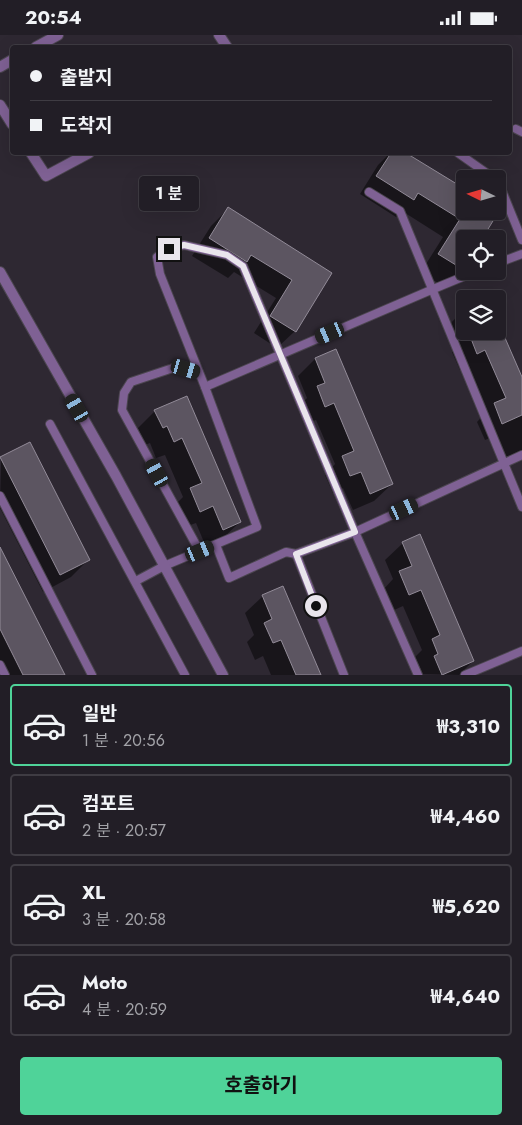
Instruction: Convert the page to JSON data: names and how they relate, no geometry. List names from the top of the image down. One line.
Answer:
{"north":"left","page":{"status":"20:54","banner":["출발지","도착지"],"bubble":"1 분","list":[{"name":"일반","note":"1 분 · 20:56","value":"₩3,310"},{"name":"컴포트","note":"2 분 · 20:57","value":"₩4,460"},{"name":"XL","note":"3 분 · 20:58","value":"₩5,620"},{"name":"Moto","note":"4 분 · 20:59","value":"₩4,640"}],"buttons":"호출하기"}}
